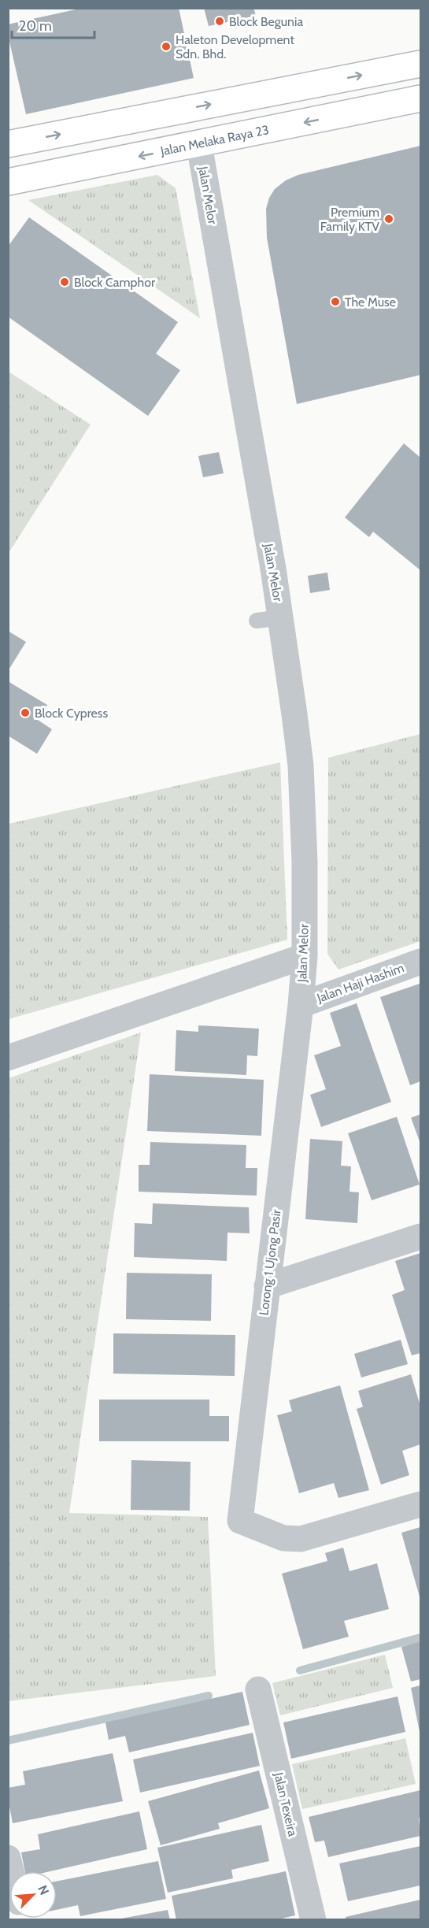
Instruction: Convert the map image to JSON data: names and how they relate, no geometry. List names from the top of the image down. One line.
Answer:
{"streets":{"main road":["Jalan Melaka Raya 23"],"street":["Jalan Melor","Jalan Haji Hashim","Lorong 1 Ujong Pasir","Jalan Texeira"]},"crossings":[["Jalan Melaka Raya 23","Jalan Melor"],["Jalan Melor","Jalan Haji Hashim"],["Jalan Melor","Lorong 1 Ujong Pasir"],["Jalan Haji Hashim","Lorong 1 Ujong Pasir"]],"places":["Block Begunia","Haleton Development Sdn. Bhd.","Premium Family KTV","Block Camphor","The Muse","Block Cypress"],"scale_bar":"20 m","north":"top right"}
